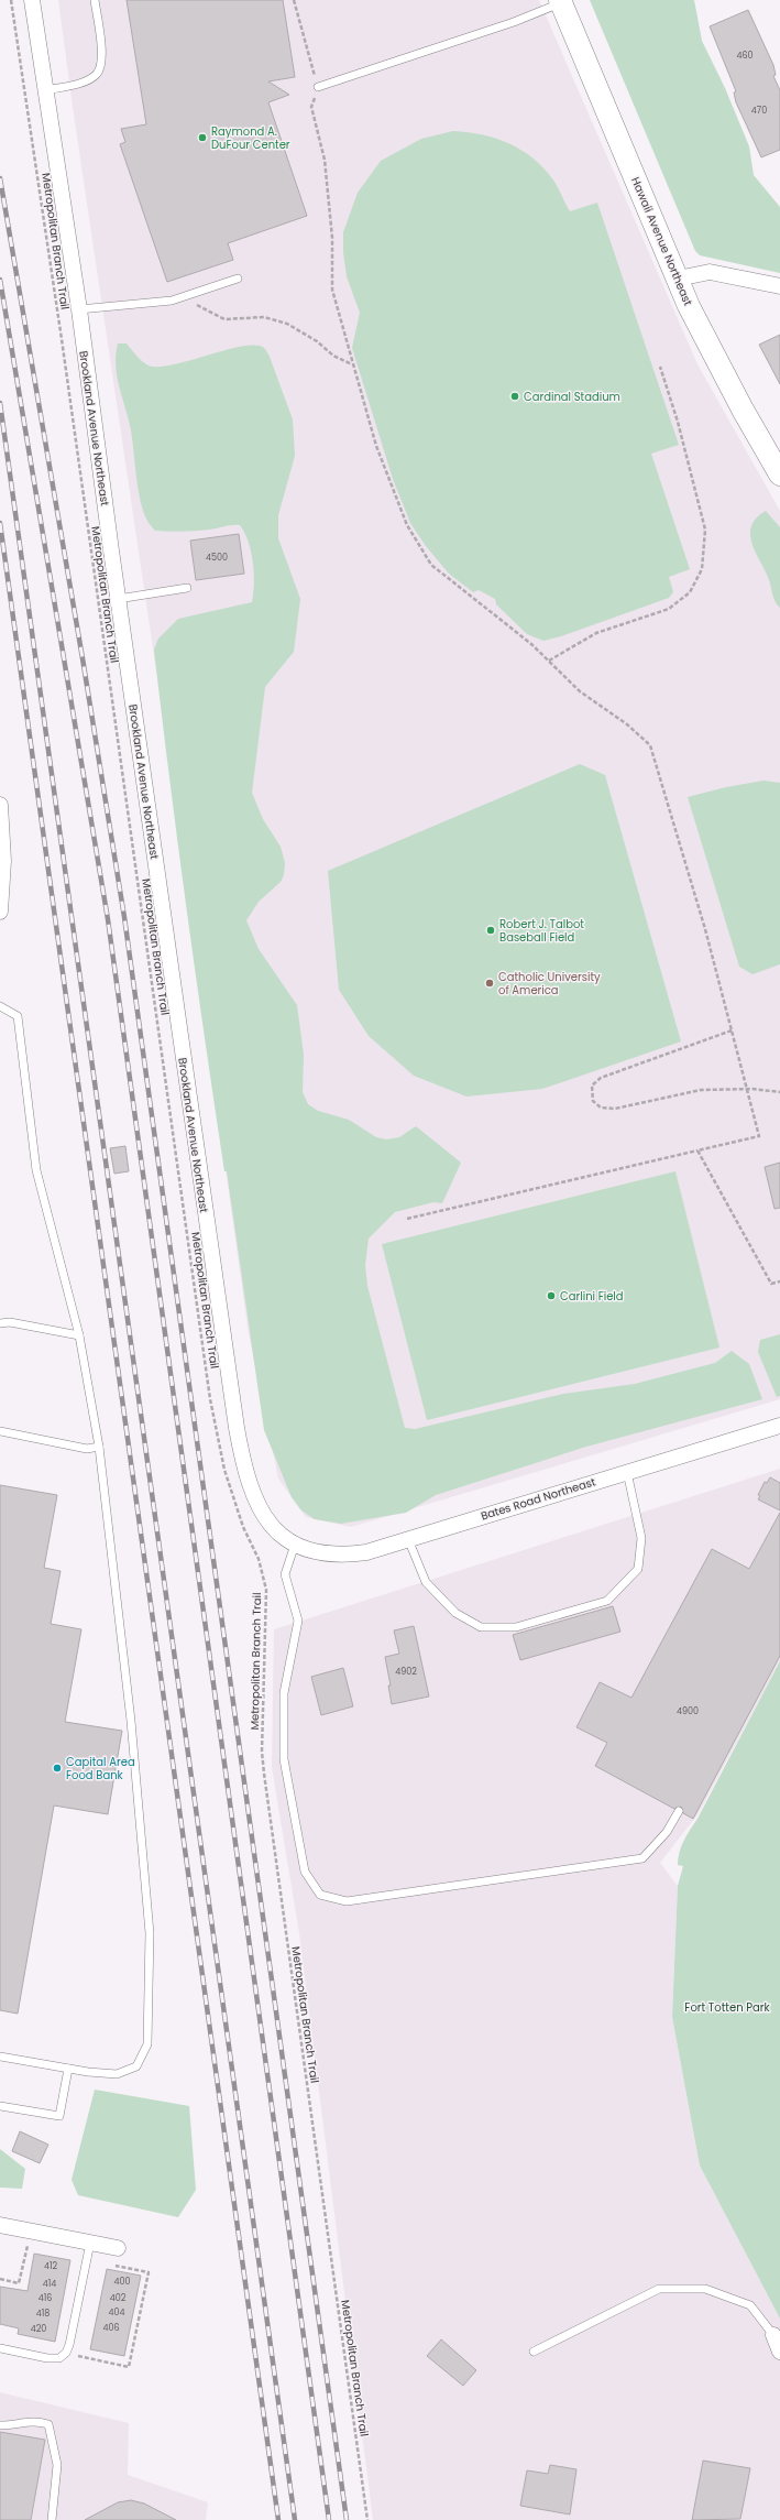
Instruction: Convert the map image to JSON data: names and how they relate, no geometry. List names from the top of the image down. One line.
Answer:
{"streets":{"street":["Hawaii Avenue Northeast","Brookland Avenue Northeast","Bates Road Northeast"],"path":["Metropolitan Branch Trail"]},"crossings":[["Brookland Avenue Northeast","Bates Road Northeast"]],"parks":["Fort Totten Park"],"places":["Raymond A. DuFour Center","Cardinal Stadium","Robert J. Talbot Baseball Field","Catholic University of America","Carlini Field","Capital Area Food Bank"],"house_numbers":["460","470","4500","4902","4900","412","400","414","416","402","404","418","406","420"]}
